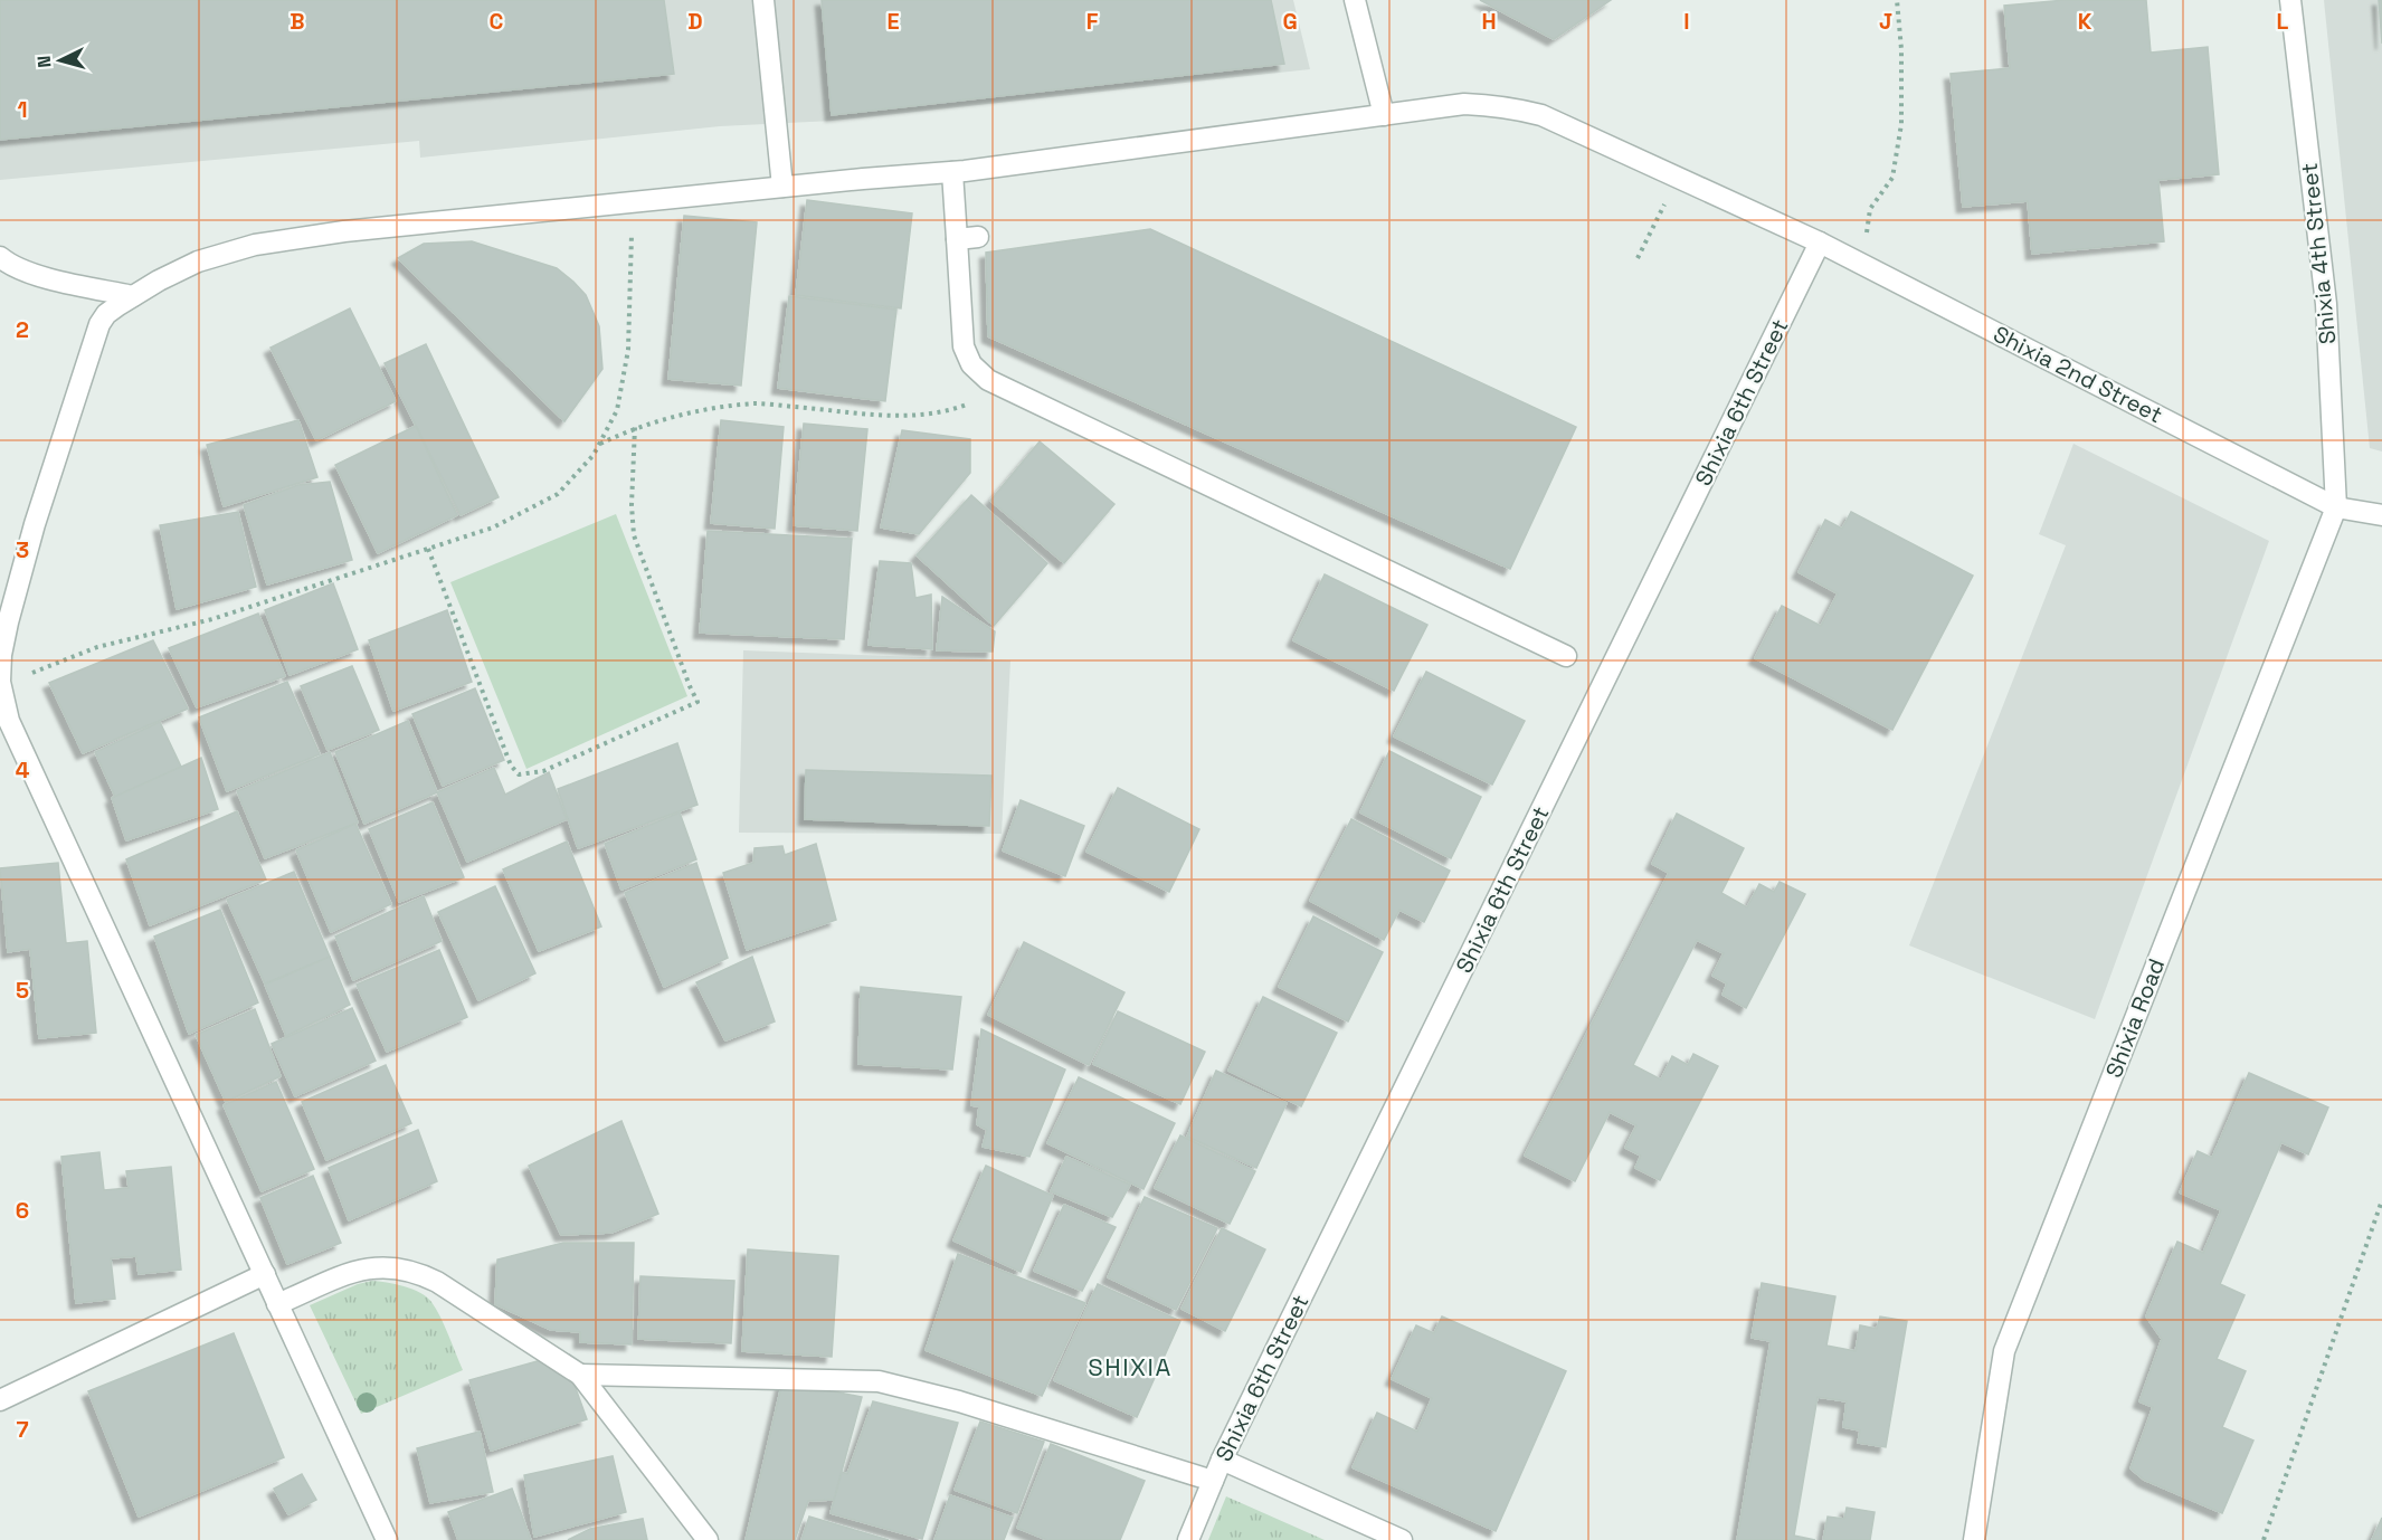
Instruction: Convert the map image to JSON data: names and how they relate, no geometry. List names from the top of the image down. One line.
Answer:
{"streets":{"street":["Shixia 4th Street","Shixia 2nd Street","Shixia 6th Street","Shixia Road"]},"crossings":[["Shixia 4th Street","Shixia 2nd Street"],["Shixia 4th Street","Shixia Road"],["Shixia 2nd Street","Shixia 6th Street"],["Shixia 2nd Street","Shixia Road"]],"districts":["SHIXIA"],"north":"left","grid":{"columns":["B","C","D","E","F","G","H","I","J","K","L"],"rows":["1","2","3","4","5","6","7"]}}
